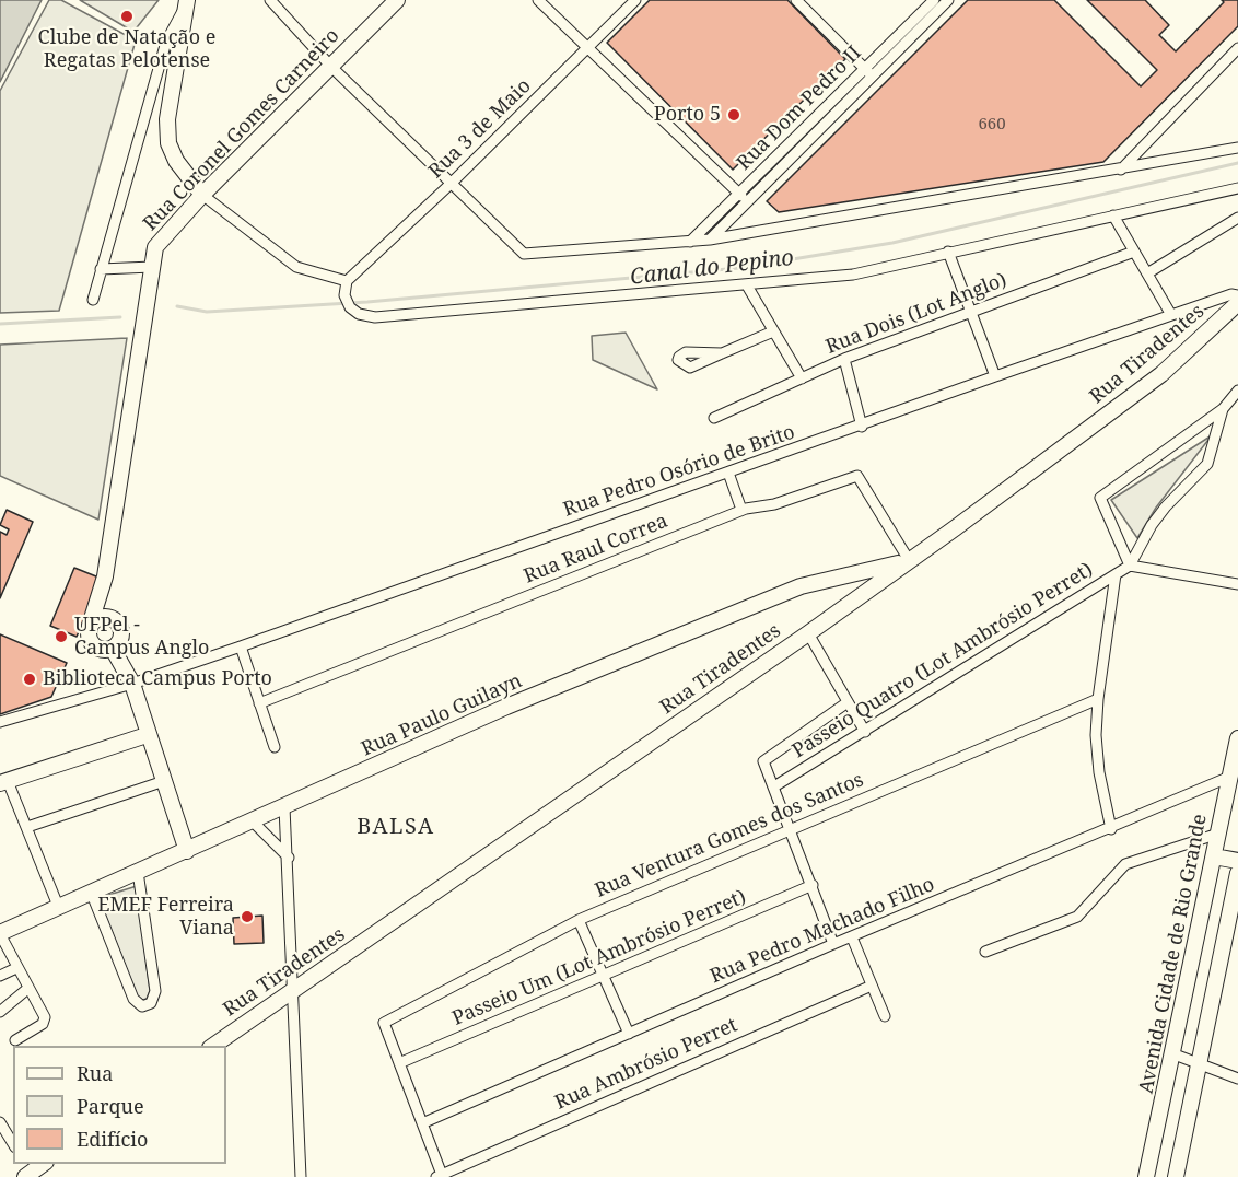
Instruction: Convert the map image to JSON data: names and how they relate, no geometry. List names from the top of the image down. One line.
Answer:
{"streets":{"street":["Rua Dom Pedro II","Rua 3 de Maio","Rua Coronel Gomes Carneiro","Rua Dois (Lot Anglo)","Rua Tiradentes","Rua Pedro Osório de Brito","Rua Raul Correa","Passeio Quatro (Lot Ambrósio Perret)","Rua Paulo Guilayn","Rua Ventura Gomes dos Santos","Rua Pedro Machado Filho","Avenida Cidade de Rio Grande","Passeio Um (Lot Ambrósio Perret)","Rua Ambrósio Perret"]},"crossings":[["Rua Tiradentes","Rua Raul Correa"],["Rua Tiradentes","Rua Paulo Guilayn"],["Rua Raul Correa","Rua Paulo Guilayn"],["Rua Ventura Gomes dos Santos","Passeio Um (Lot Ambrósio Perret)"],["Rua Pedro Machado Filho","Avenida Cidade de Rio Grande"]],"districts":["BALSA"],"water":["Canal do Pepino"],"places":["Clube de Natação e Regatas Pelotense","Porto 5","UFPel - Campus Anglo","Biblioteca Campus Porto","EMEF Ferreira Viana"],"house_numbers":["660"],"legend":["Rua","Parque","Edifício"]}
